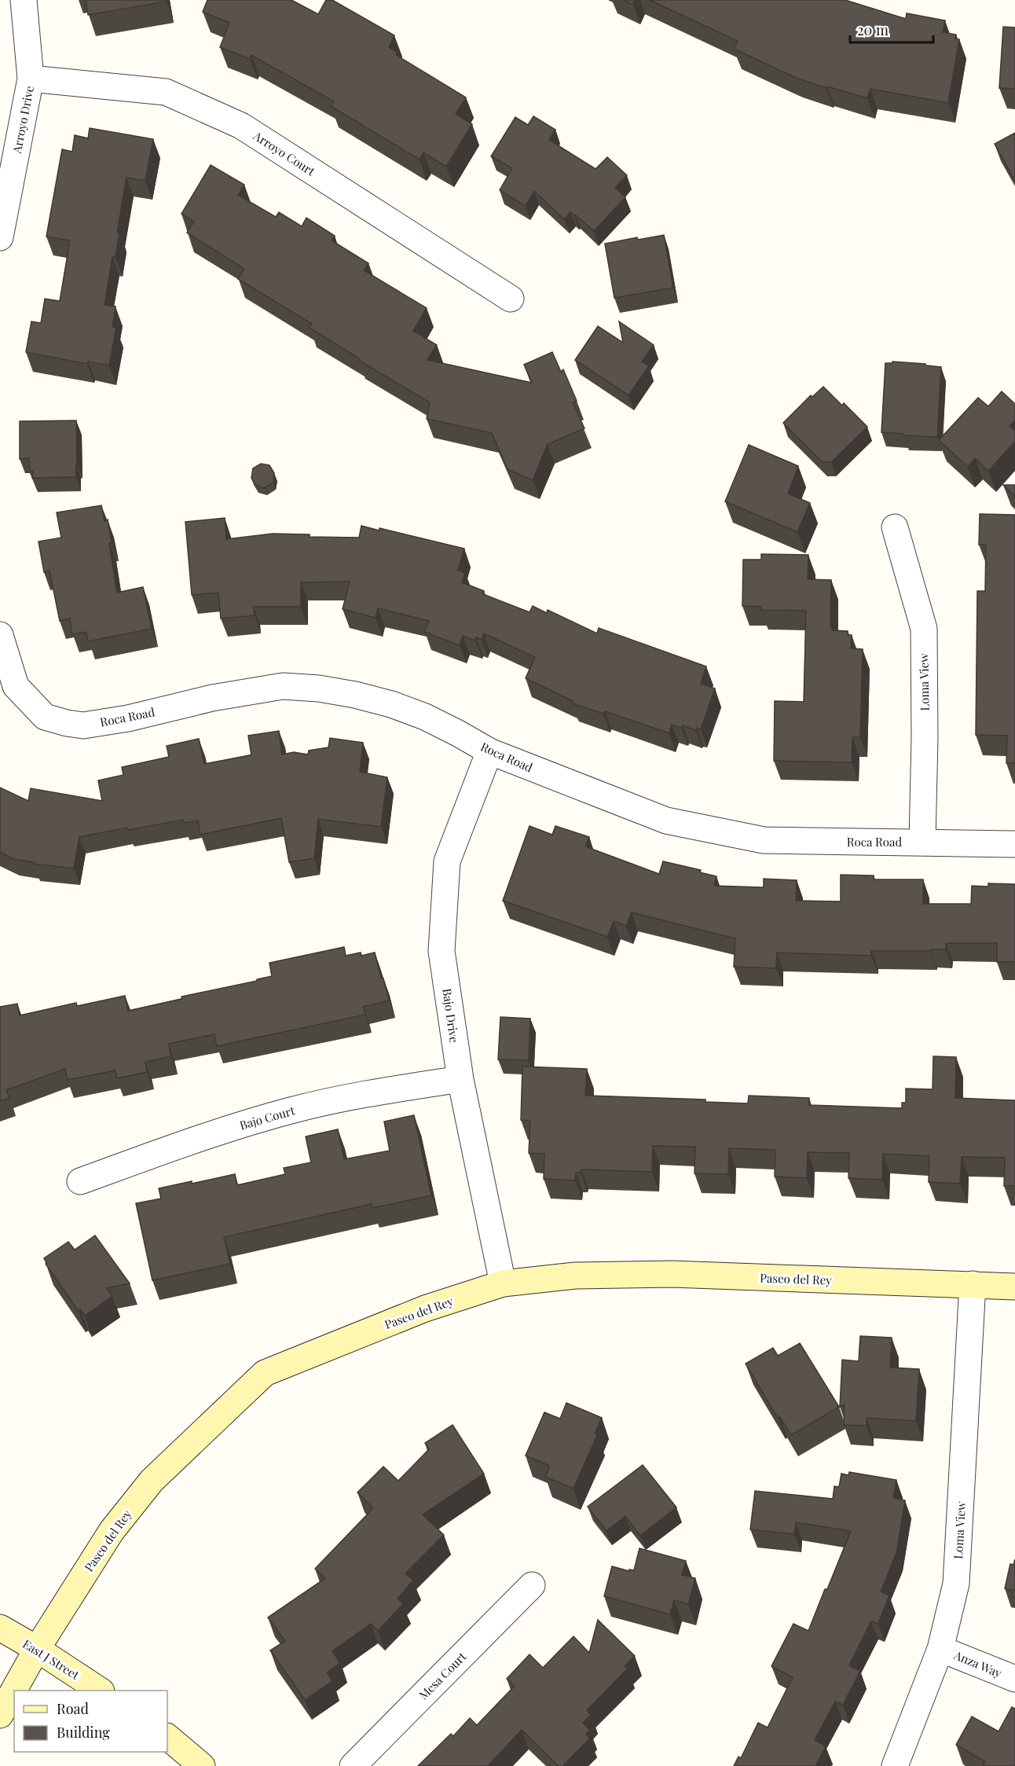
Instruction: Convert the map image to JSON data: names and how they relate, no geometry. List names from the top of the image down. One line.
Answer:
{"streets":{"main road":["Paseo del Rey","East J Street"],"street":["Arroyo Drive","Arroyo Court","Loma View","Roca Road","Bajo Drive","Bajo Court","Anza Way","Mesa Court"]},"crossings":[["Arroyo Drive","Arroyo Court"],["Loma View","Roca Road"],["Loma View","Paseo del Rey"],["Loma View","Anza Way"],["Roca Road","Bajo Drive"],["Bajo Drive","Bajo Court"],["Bajo Drive","Paseo del Rey"],["Paseo del Rey","East J Street"]],"legend":["Road","Building"],"scale_bar":"20 m"}
